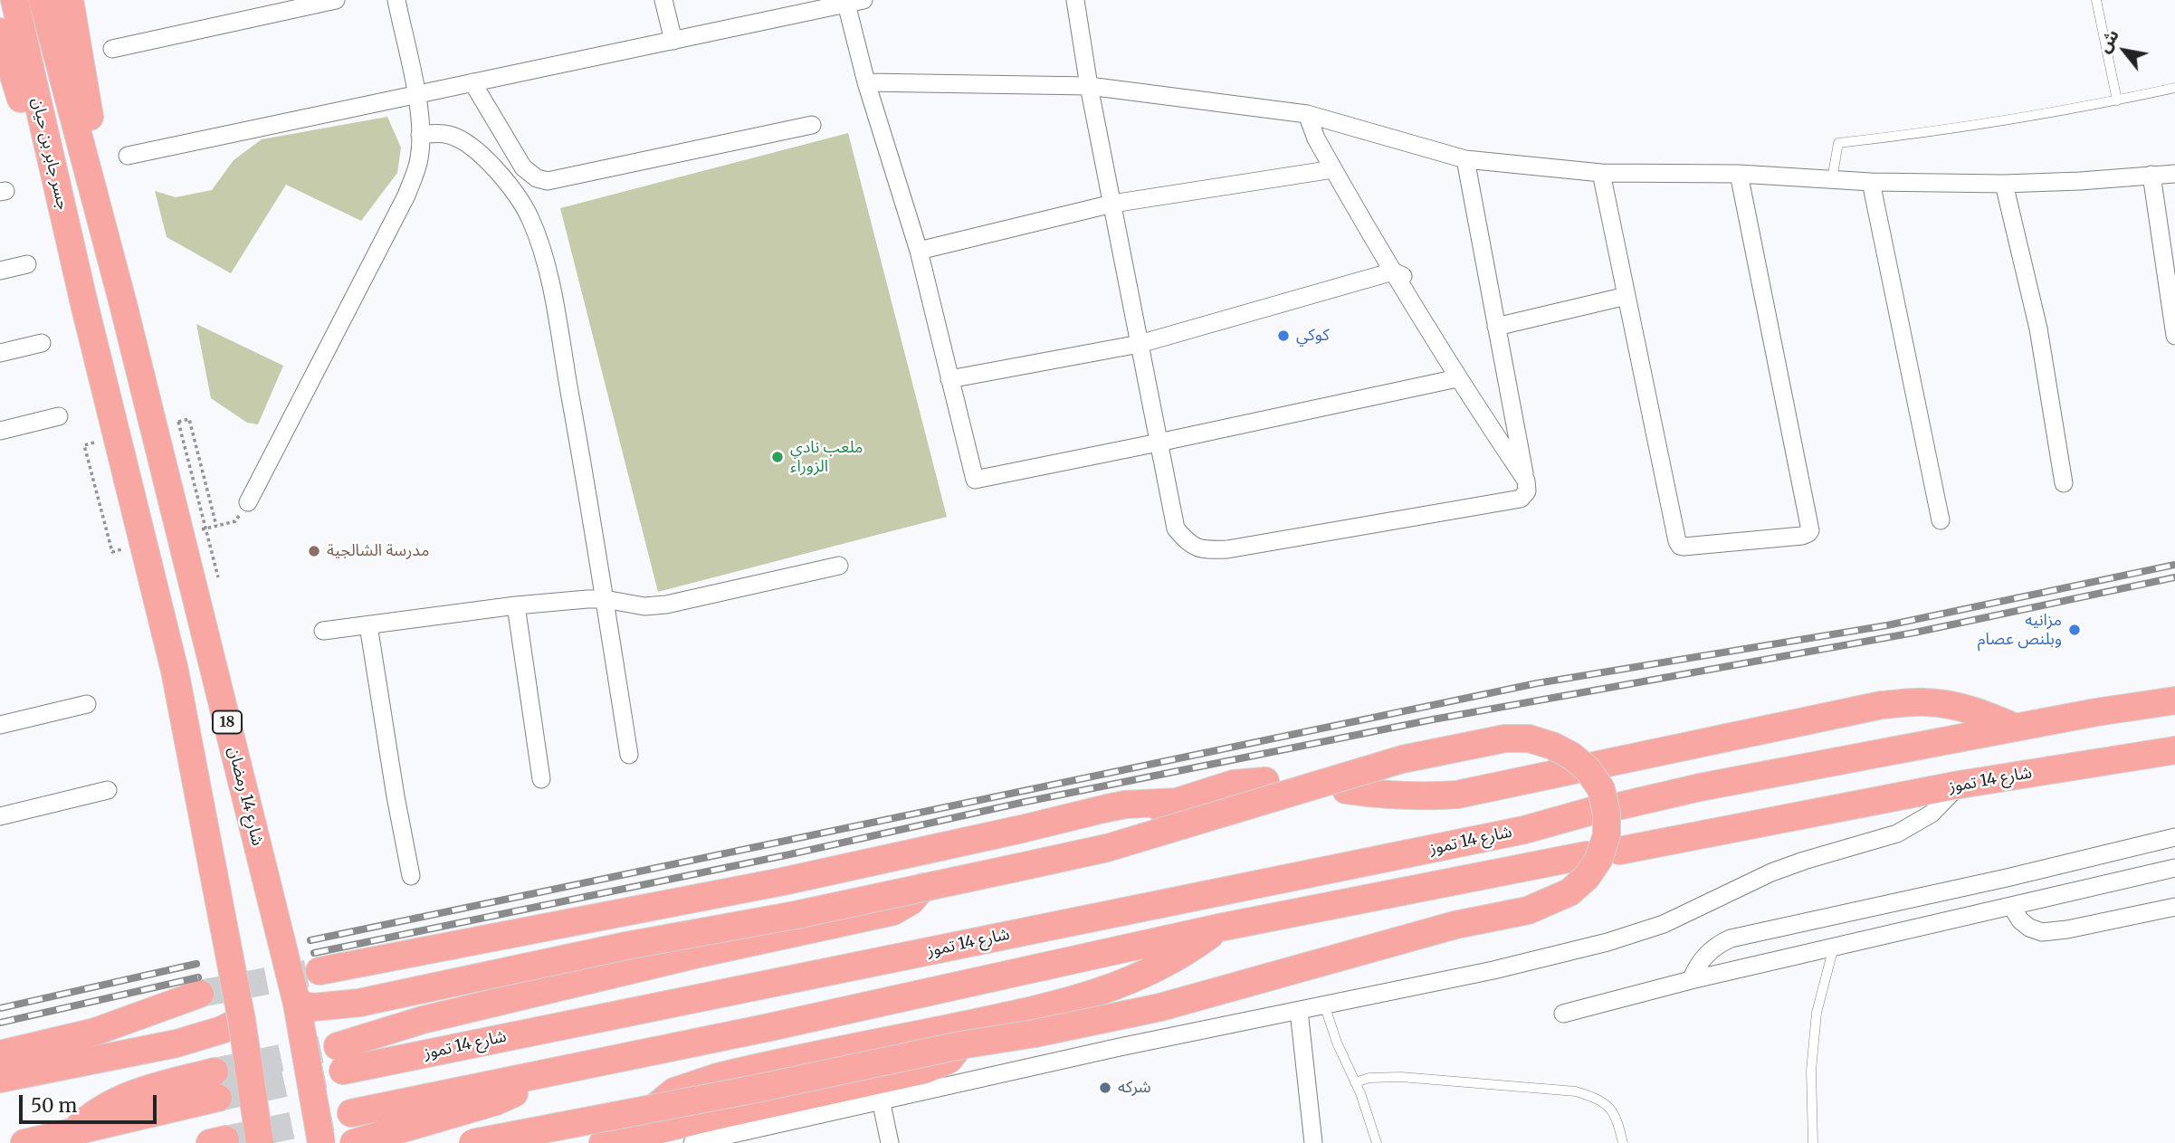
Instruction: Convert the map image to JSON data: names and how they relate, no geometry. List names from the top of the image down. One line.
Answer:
{"streets":{"main road":["جسر جابر بن حيان","18","شارع 14 تموز","شارع 14 رمضان"]},"crossings":[["جسر جابر بن حيان","شارع 14 رمضان"]],"places":["كوكي","ملعب نادي الزوراء","مدرسة الشالجية","مزانيه وبلنص عصام","شركه"],"scale_bar":"50 m","north":"top left"}
